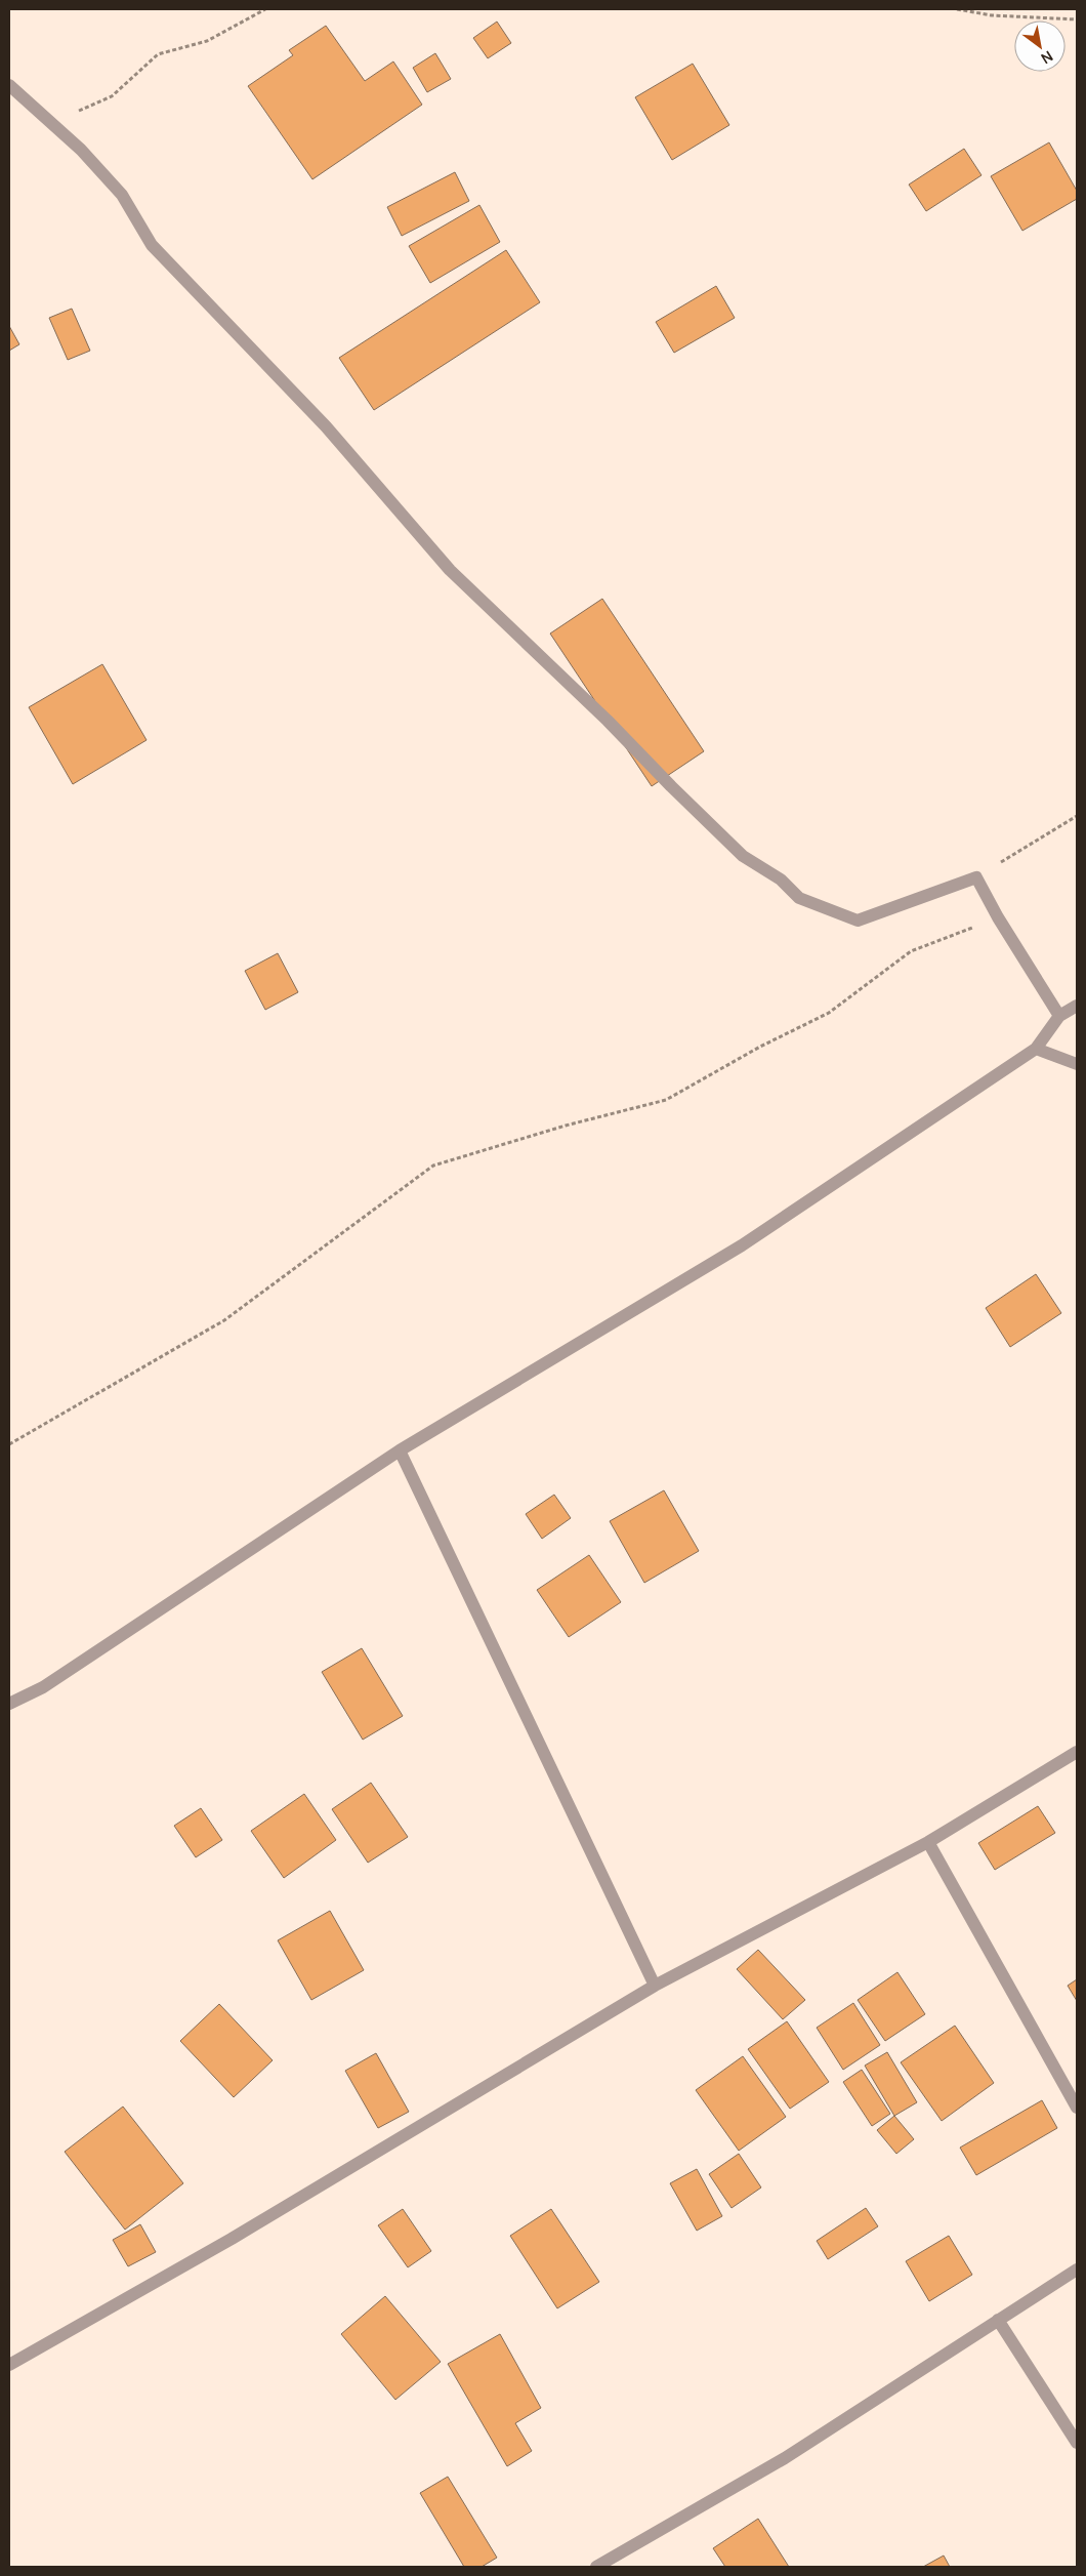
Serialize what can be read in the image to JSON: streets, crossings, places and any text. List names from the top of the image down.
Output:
{
  "north": "bottom right"
}
